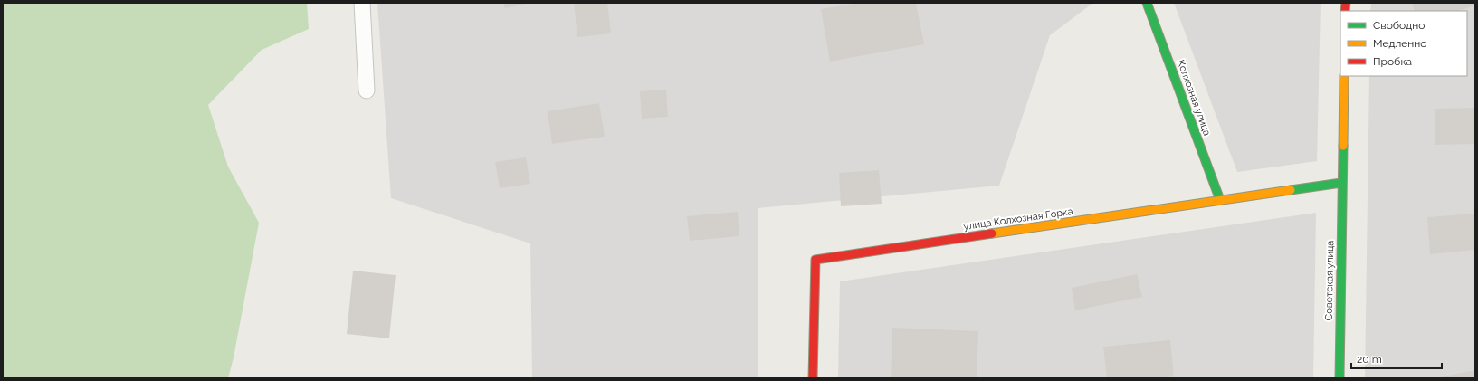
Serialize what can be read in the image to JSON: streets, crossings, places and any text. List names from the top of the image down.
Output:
{
  "streets": {
    "street": ["Колхозная улица", "улица Колхозная Горка", "Советская улица"]
  },
  "crossings": [
    ["Колхозная улица", "улица Колхозная Горка"],
    ["улица Колхозная Горка", "Советская улица"]
  ],
  "legend": ["Свободно", "Медленно", "Пробка"],
  "scale_bar": "20 m"
}
